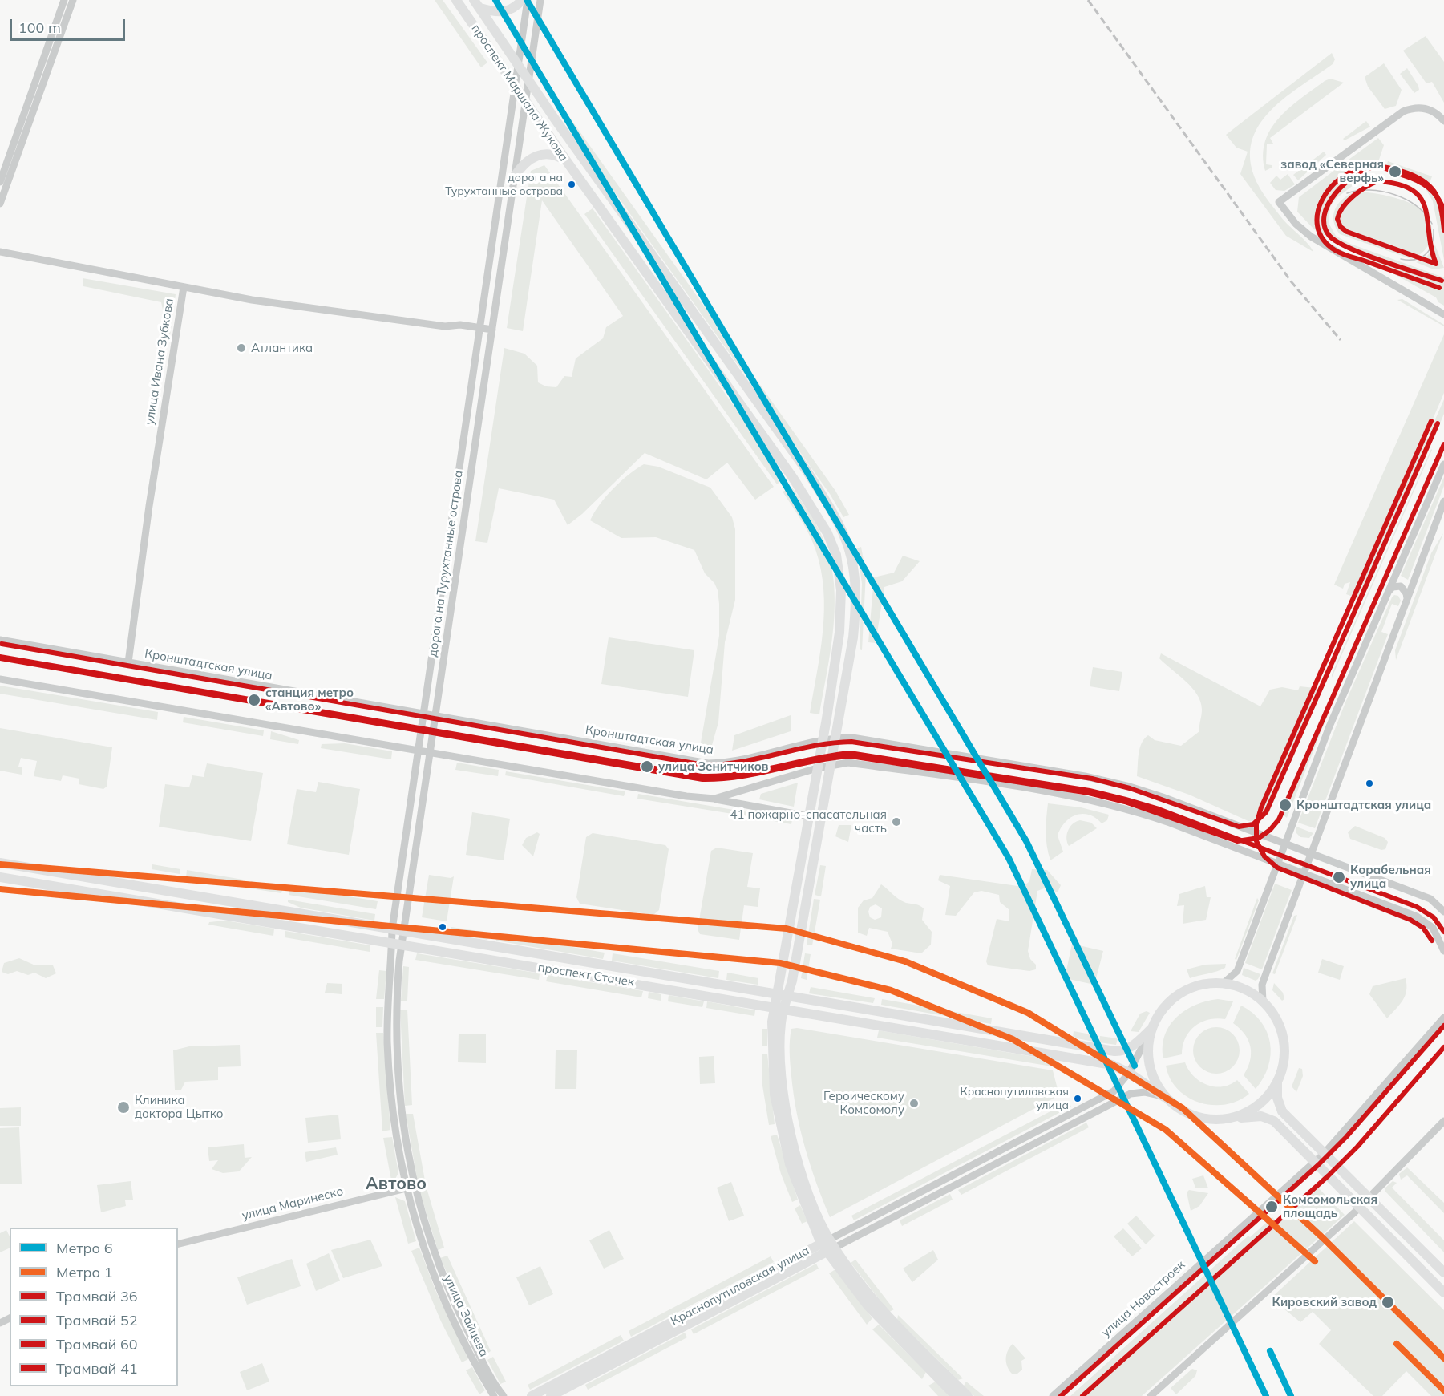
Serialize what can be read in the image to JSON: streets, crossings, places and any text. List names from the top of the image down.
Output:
{
  "streets": {
    "main road": ["проспект Маршала Жукова", "проспект Стачек", "Краснопутиловская улица"],
    "street": [
      "улица Ивана Зубкова",
      "дорога на Турухтанные острова",
      "Кронштадтская улица",
      "улица Маринеско",
      "улица Новостроек",
      "улица Зайцева"
    ]
  },
  "crossings": [
    ["проспект Маршала Жукова", "дорога на Турухтанные острова"],
    ["проспект Маршала Жукова", "Кронштадтская улица"],
    ["улица Ивана Зубкова", "дорога на Турухтанные острова"],
    ["улица Ивана Зубкова", "Кронштадтская улица"],
    ["дорога на Турухтанные острова", "Кронштадтская улица"],
    ["дорога на Турухтанные острова", "проспект Стачек"],
    ["дорога на Турухтанные острова", "улица Зайцева"],
    ["проспект Стачек", "Краснопутиловская улица"],
    ["проспект Стачек", "улица Зайцева"],
    ["улица Маринеско", "улица Зайцева"]
  ],
  "districts": ["Автово"],
  "places": [
    "завод «Северная верфь»",
    "дорога на Турухтанные острова",
    "Атлантика",
    "станция метро «Автово»",
    "улица Зенитчиков",
    "Кронштадтская улица",
    "41 пожарно-спасательная часть",
    "Корабельная улица",
    "Краснопутиловская улица",
    "Героическому Комсомолу",
    "Клиника доктора Цытко",
    "Комсомольская площадь",
    "Кировский завод"
  ],
  "lines": [
    "metro line 6",
    "tram line 52",
    "tram line 41",
    "tram line 60",
    "tram line 36",
    "metro line 1"
  ],
  "legend": [
    "Метро 6",
    "Метро 1",
    "Трамвай 36",
    "Трамвай 52",
    "Трамвай 60",
    "Трамвай 41"
  ],
  "scale_bar": "100 m"
}
